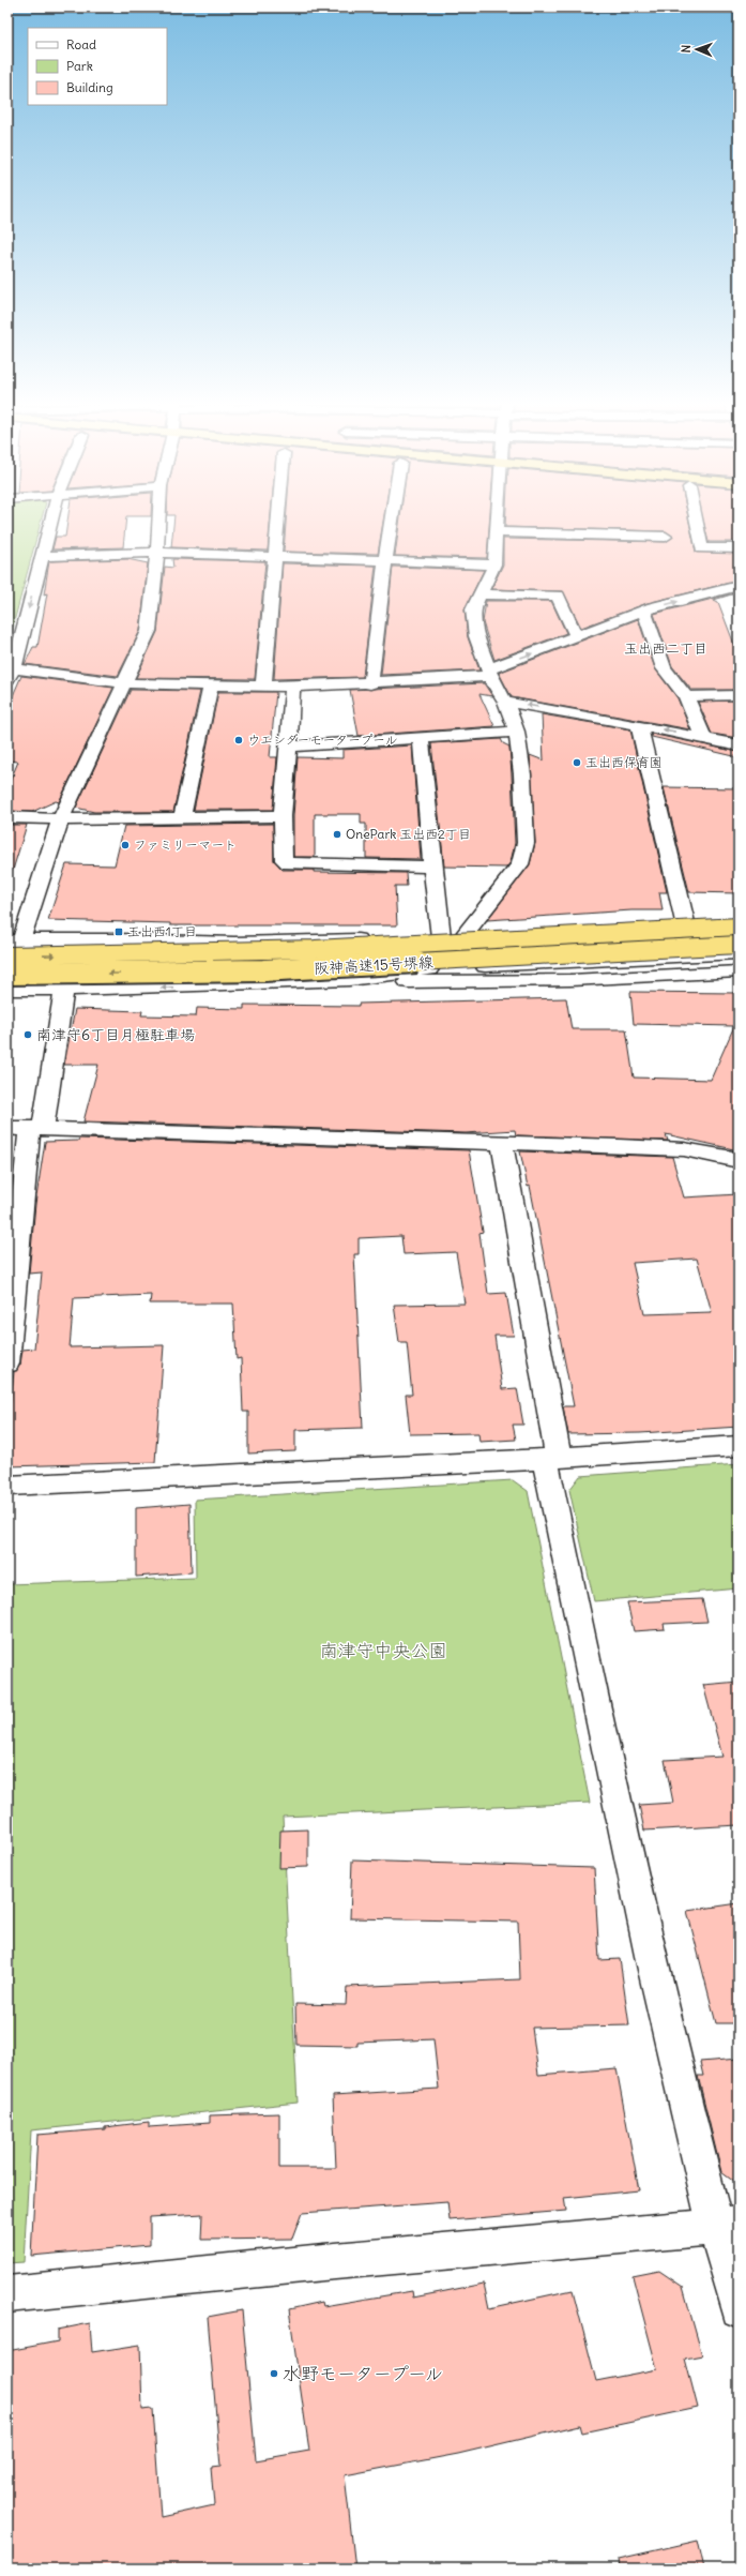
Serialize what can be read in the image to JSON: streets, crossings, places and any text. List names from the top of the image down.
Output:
{
  "streets": {
    "highway": ["阪神高速15号堺線"]
  },
  "districts": ["玉出西二丁目"],
  "parks": ["南津守中央公園"],
  "places": {
    "other": [
      "ウエンダーモータープール",
      "玉出西保育園",
      "OnePark 玉出西2丁目",
      "ファミリーマート",
      "南津守6丁目月極駐車場",
      "水野モータープール"
    ],
    "transit": ["玉出西1丁目"]
  },
  "legend": ["Road", "Park", "Building"],
  "north": "left"
}
